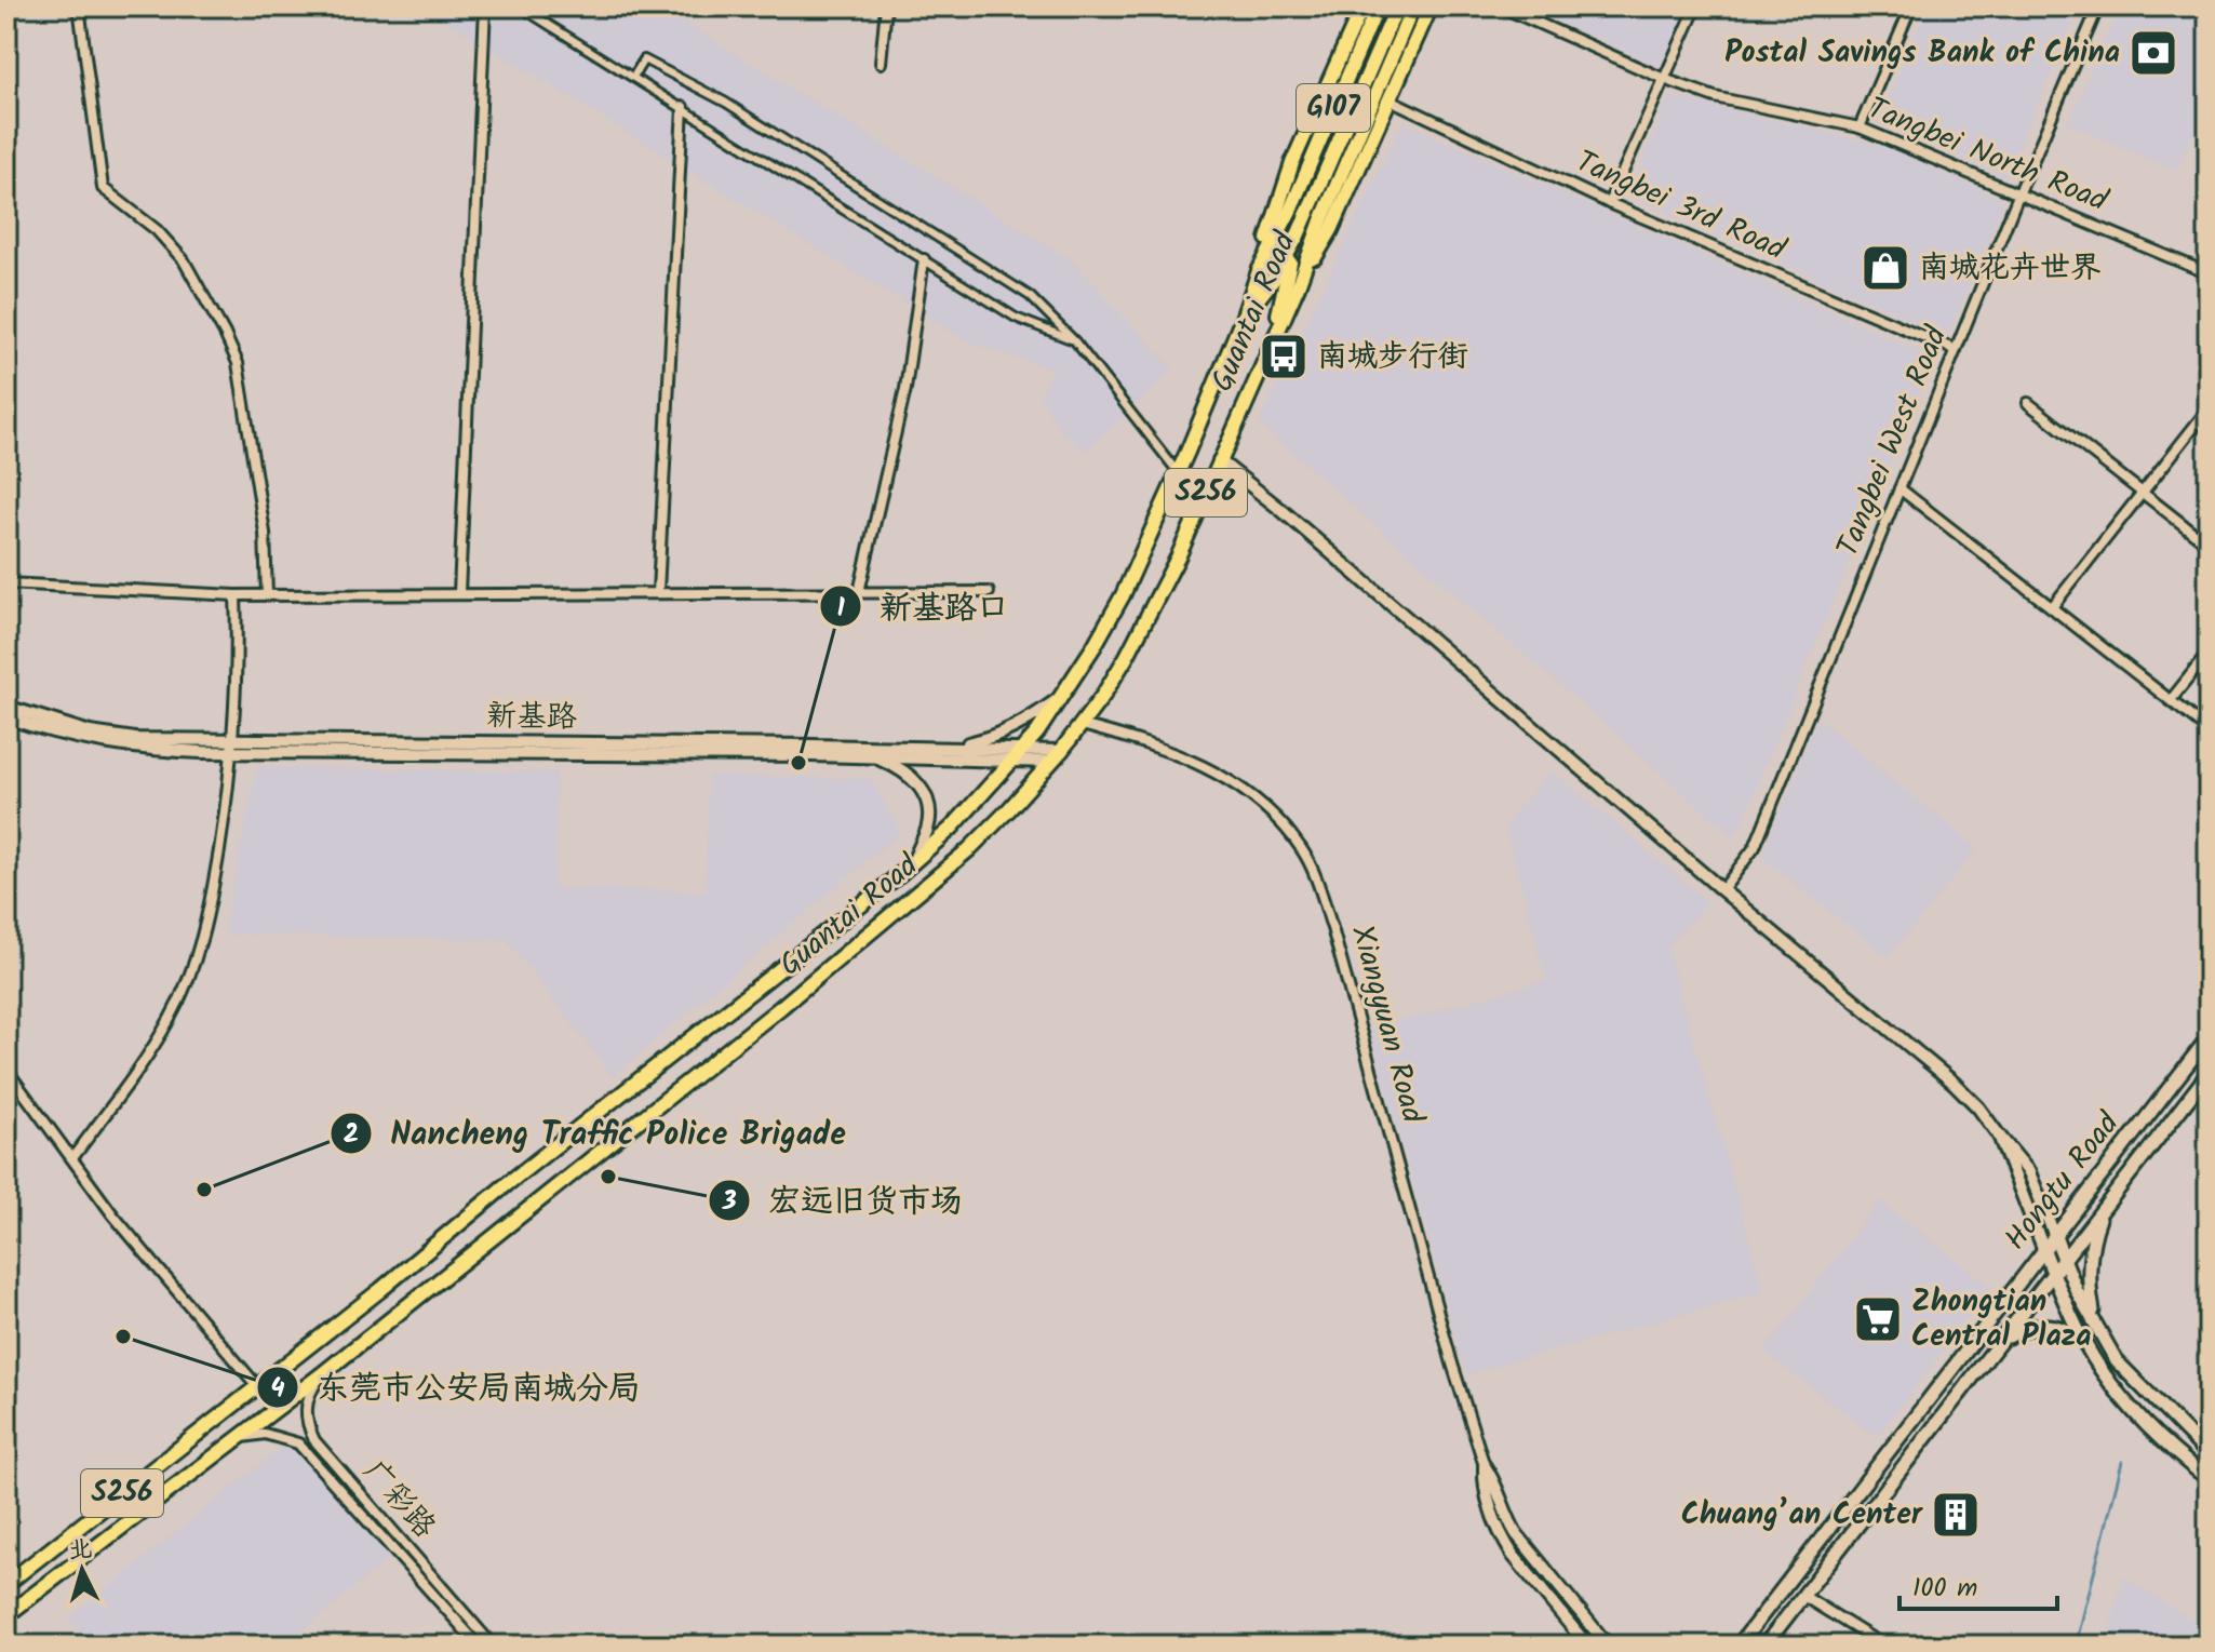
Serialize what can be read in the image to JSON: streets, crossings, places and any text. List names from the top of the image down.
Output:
{
  "streets": {
    "main road": [
      "G107",
      "Guantai Road",
      "S256",
      "Hongtu Road"
    ],
    "street": [
      "Tangbei North Road",
      "Tangbei 3rd Road",
      "Tangbei West Road",
      "新基路",
      "Xiangyuan Road",
      "广彩路"
    ]
  },
  "crossings": [
    ["Tangbei North Road", "Tangbei West Road"],
    ["Tangbei 3rd Road", "Tangbei West Road"],
    ["Guantai Road", "新基路"],
    ["Guantai Road", "Xiangyuan Road"],
    ["Guantai Road", "广彩路"]
  ],
  "places": {
    "bank": ["Postal Savings Bank of China"],
    "shop": ["南城花卉世界"],
    "bus stop": ["南城步行街"],
    "other": [
      "新基路口",
      "宏远旧货市场",
      "Nancheng Traffic Police Brigade",
      "东莞市公安局南城分局"
    ],
    "supermarket": ["Zhongtian Central Plaza"],
    "building": ["Chuang’an Center"]
  },
  "scale_bar": "100 m",
  "north": "top"
}
